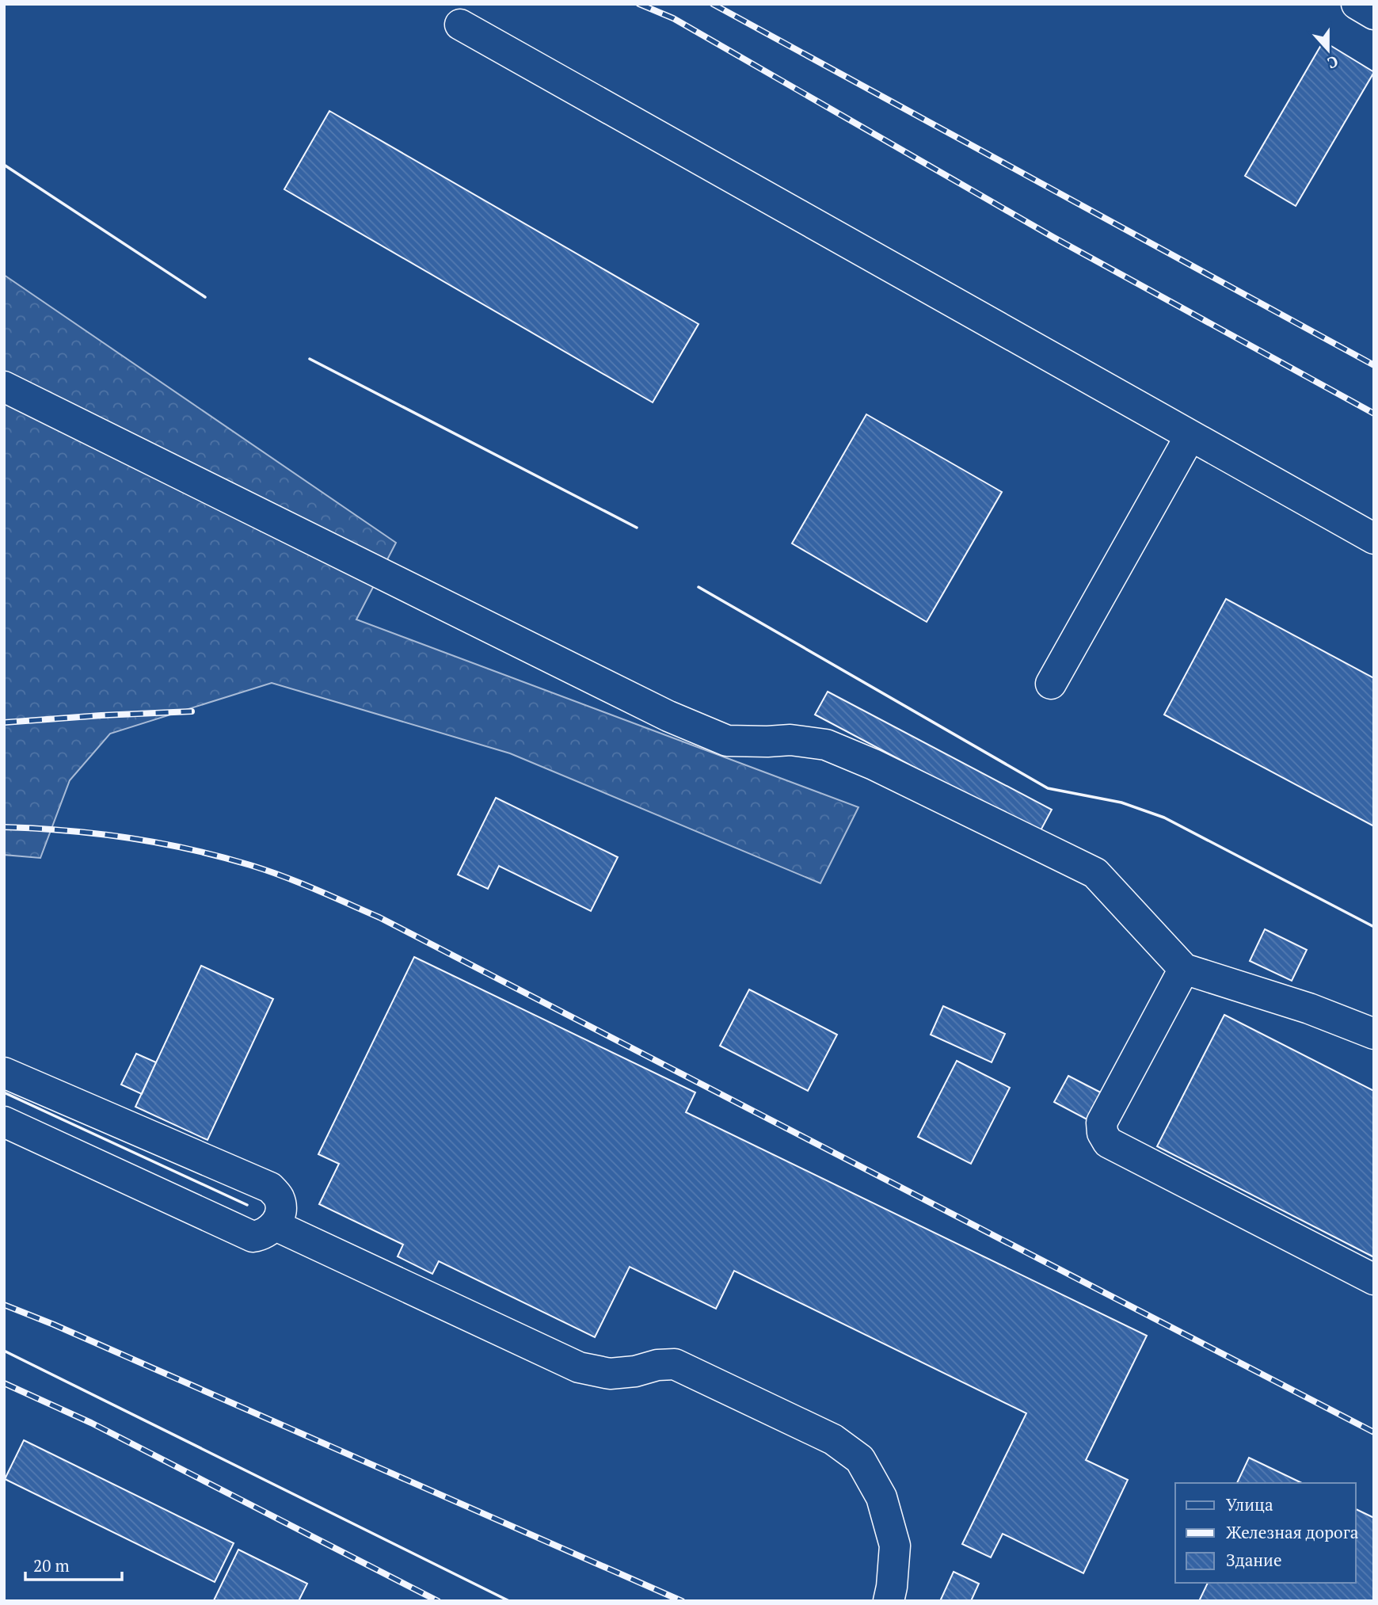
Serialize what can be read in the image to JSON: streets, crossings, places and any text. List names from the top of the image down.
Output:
{
  "legend": ["Улица", "Железная дорога", "Здание"],
  "scale_bar": "20 m",
  "north": "bottom"
}
